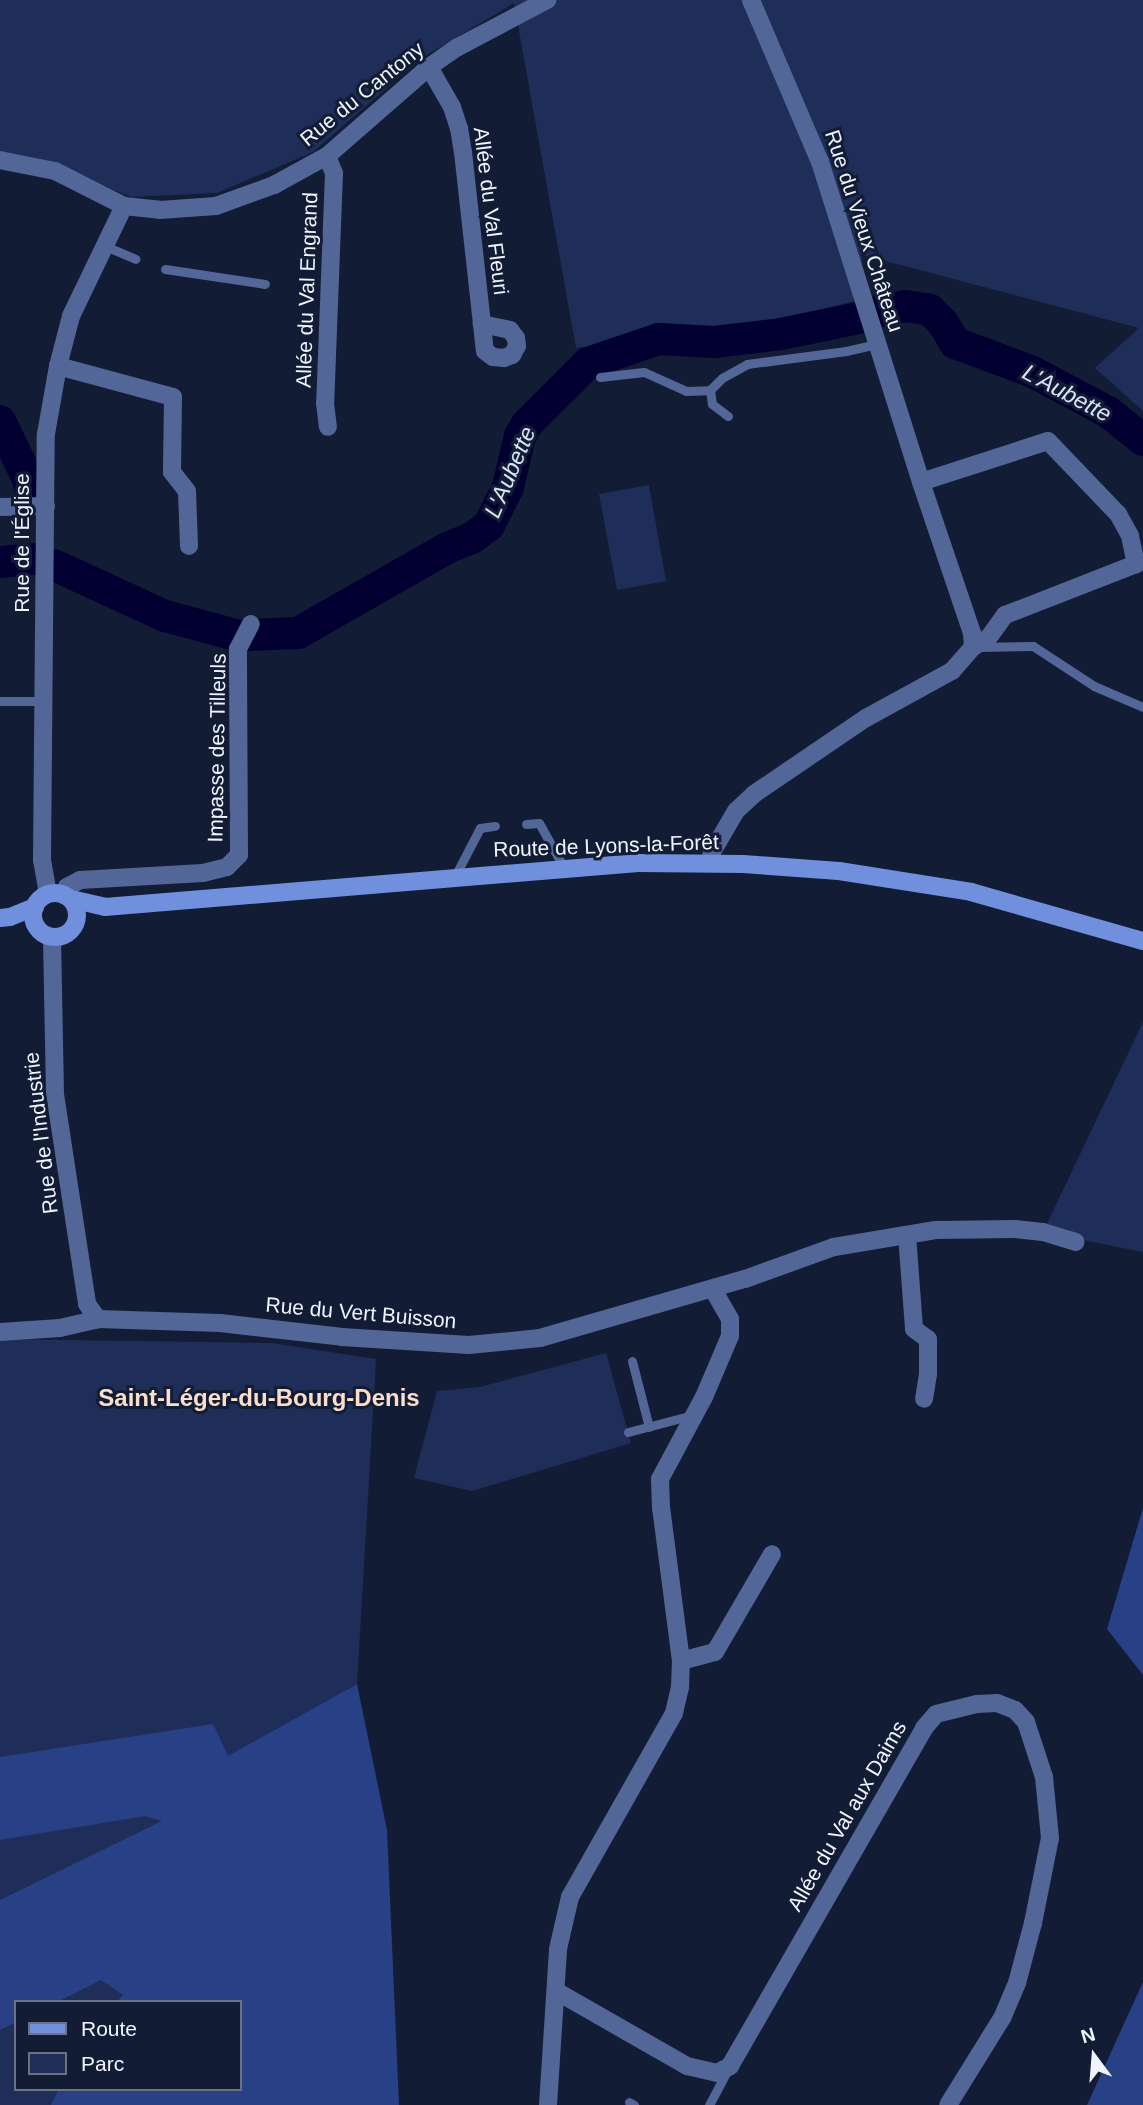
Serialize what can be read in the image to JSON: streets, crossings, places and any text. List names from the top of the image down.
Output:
{
  "streets": {
    "main road": ["Route de Lyons-la-Forêt"],
    "street": [
      "Rue du Cantony",
      "Allée du Val Fleuri",
      "Rue du Vieux Château",
      "Allée du Val Engrand",
      "Rue de l'Église",
      "Impasse des Tilleuls",
      "Rue de l'Industrie",
      "Rue du Vert Buisson",
      "Allée du Val aux Daims"
    ]
  },
  "crossings": [
    ["Rue du Cantony", "Allée du Val Fleuri"],
    ["Rue du Cantony", "Allée du Val Engrand"],
    ["Rue du Cantony", "Rue de l'Église"],
    ["Rue de l'Église", "Impasse des Tilleuls"],
    ["Rue de l'Église", "Route de Lyons-la-Forêt"],
    ["Rue de l'Église", "Rue de l'Industrie"],
    ["Impasse des Tilleuls", "Route de Lyons-la-Forêt"],
    ["Impasse des Tilleuls", "Rue de l'Industrie"],
    ["Route de Lyons-la-Forêt", "Rue de l'Industrie"],
    ["Rue de l'Industrie", "Rue du Vert Buisson"]
  ],
  "districts": ["Saint-Léger-du-Bourg-Denis"],
  "water": ["L'Aubette"],
  "legend": ["Route", "Parc"],
  "north": "top"
}
